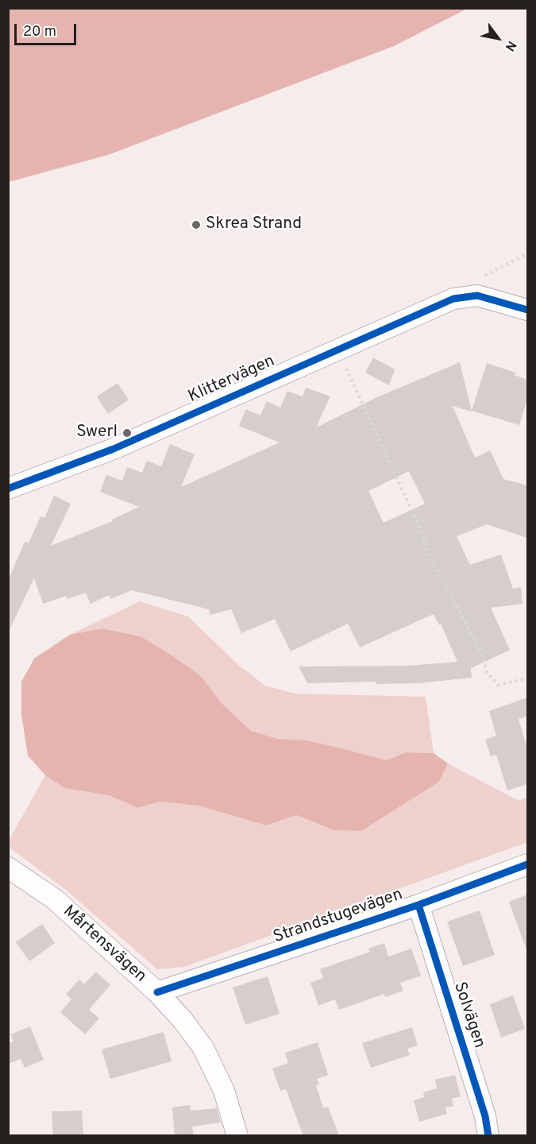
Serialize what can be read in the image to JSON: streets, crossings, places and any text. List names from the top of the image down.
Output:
{
  "streets": {
    "street": [
      "Klittervägen",
      "Strandstugevägen",
      "Mårtensvägen",
      "Solvägen"
    ]
  },
  "crossings": [
    ["Strandstugevägen", "Mårtensvägen"],
    ["Strandstugevägen", "Solvägen"]
  ],
  "places": ["Skrea Strand", "Swerl"],
  "scale_bar": "20 m",
  "north": "bottom right"
}
